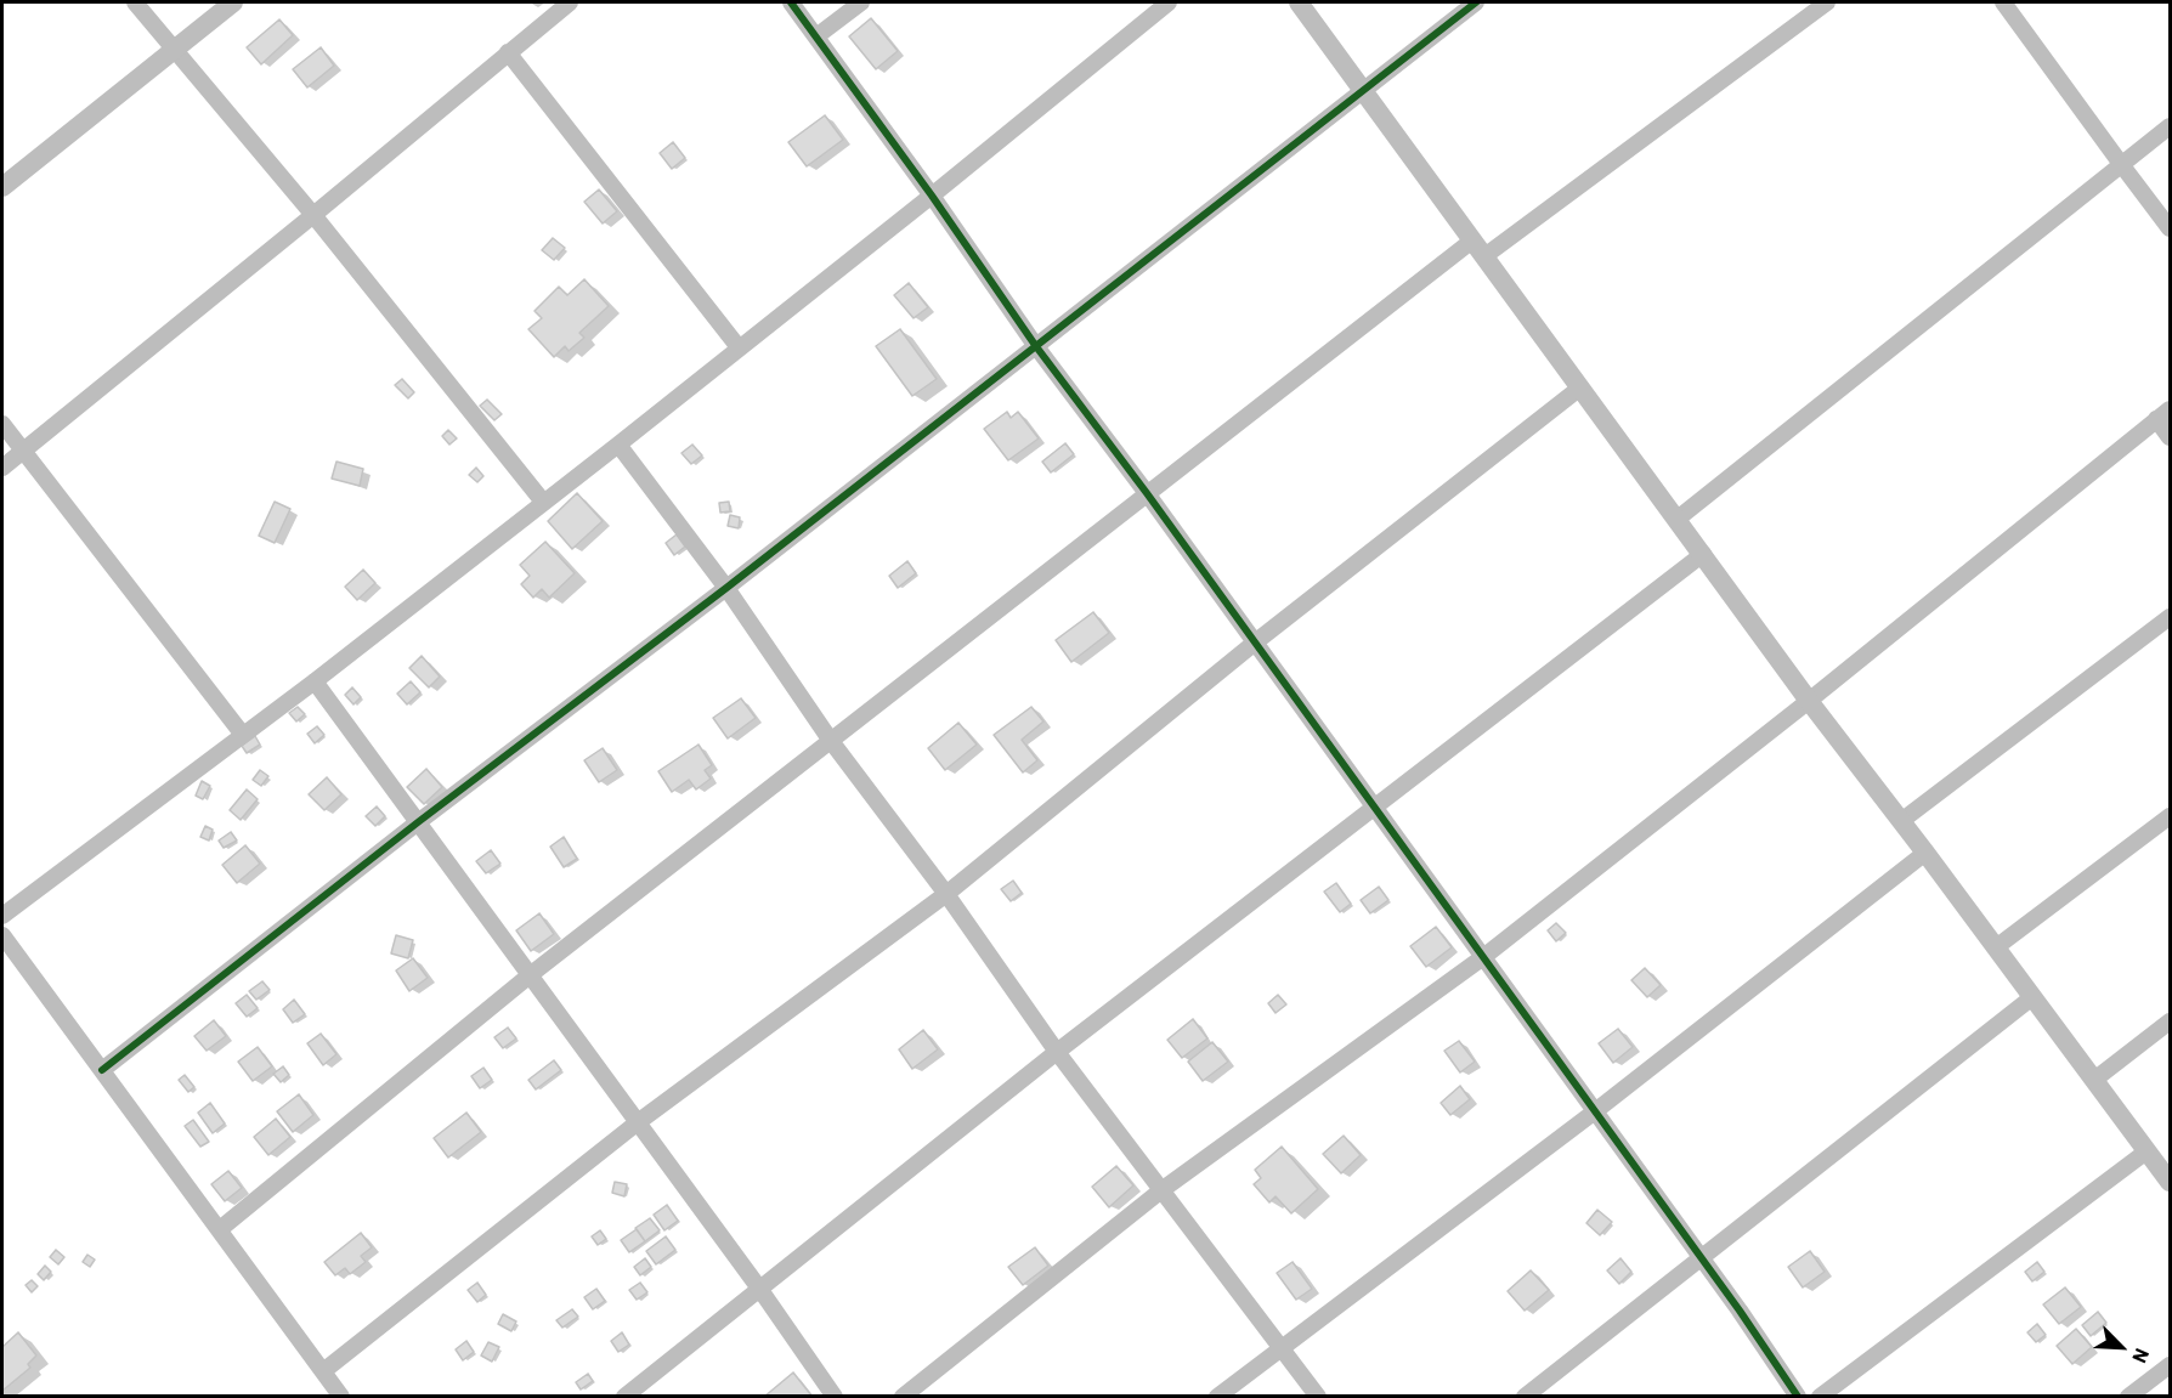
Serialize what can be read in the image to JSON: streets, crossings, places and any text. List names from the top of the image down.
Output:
{
  "north": "bottom right"
}
